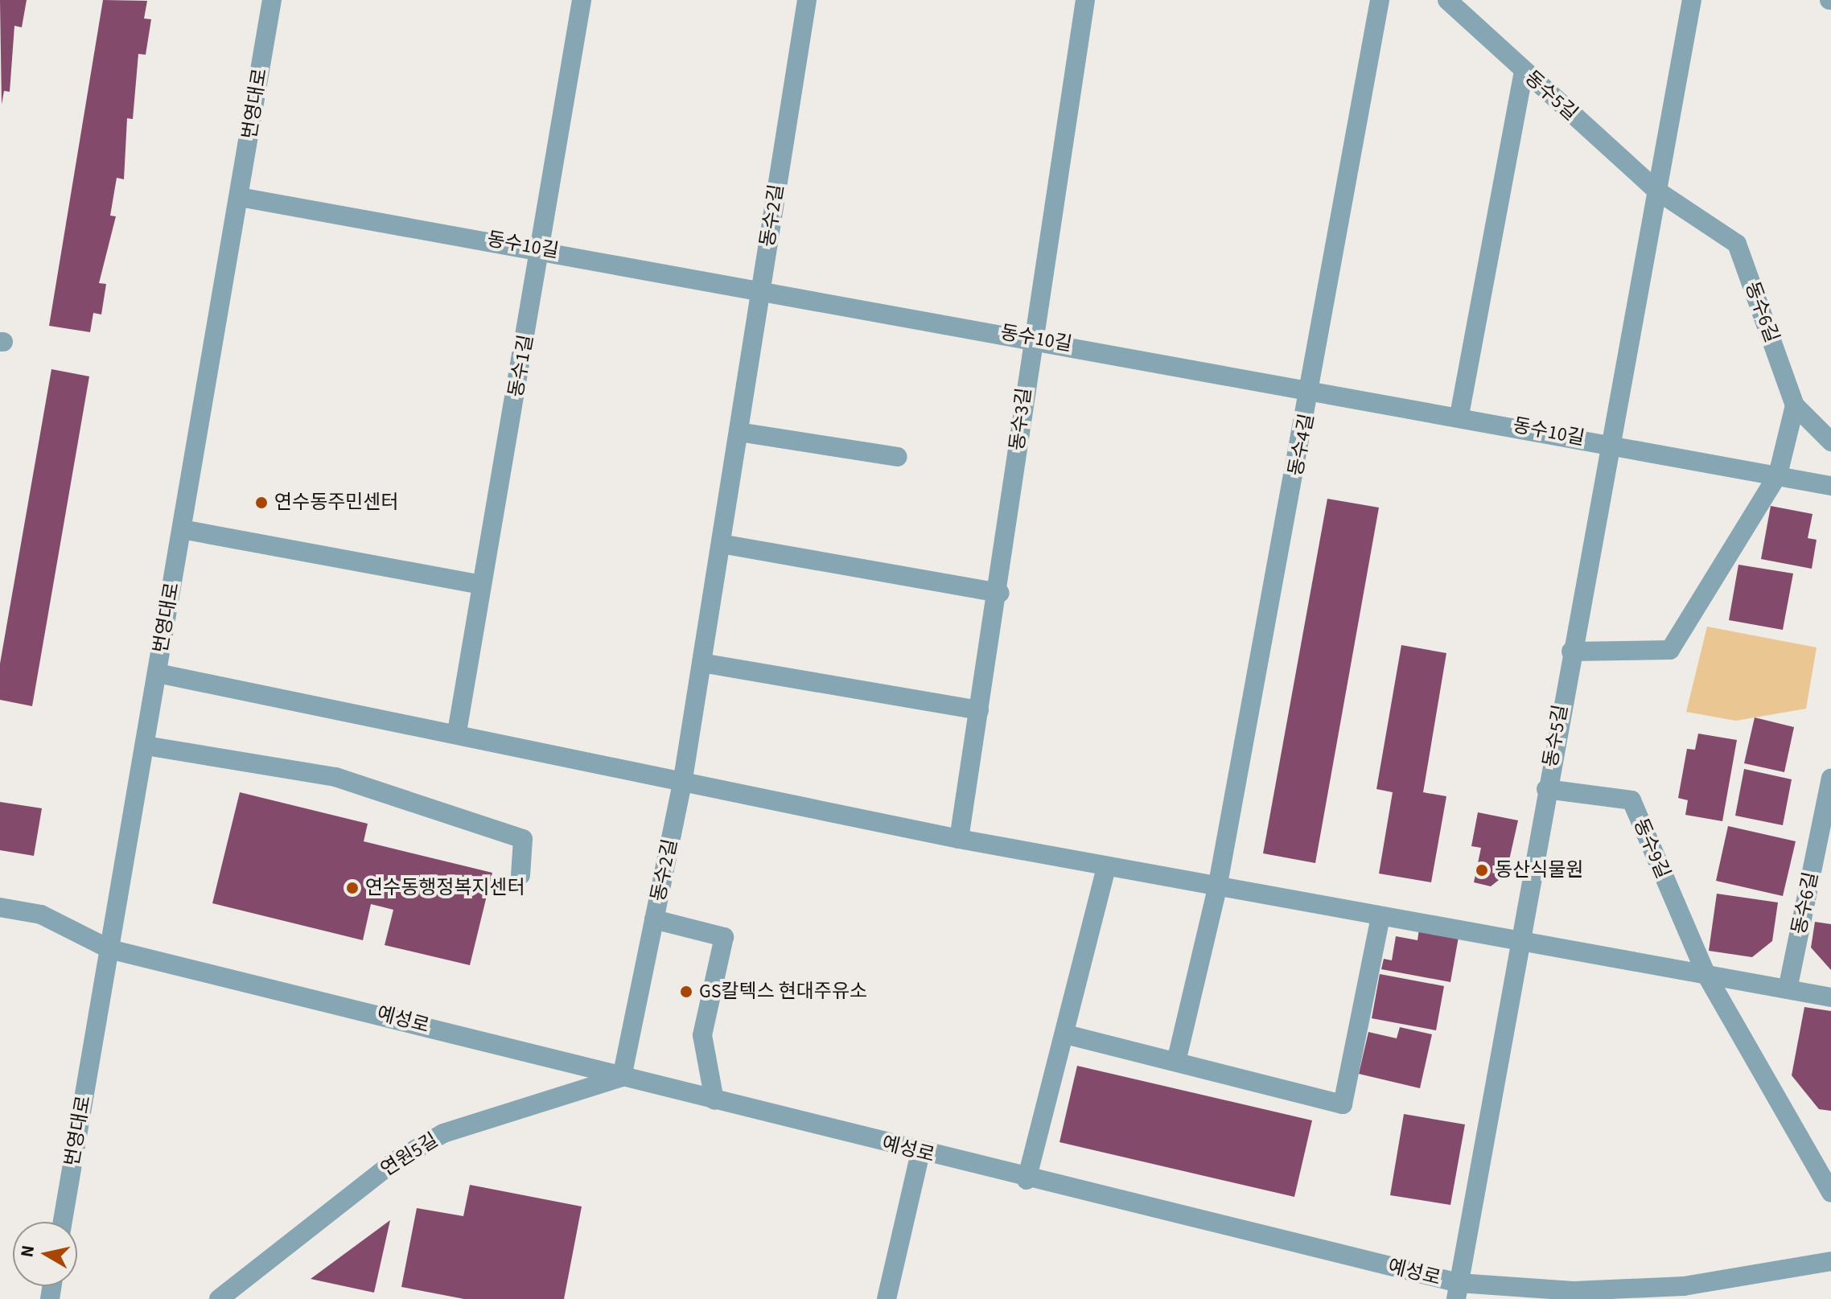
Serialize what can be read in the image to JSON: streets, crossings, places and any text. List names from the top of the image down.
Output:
{
  "streets": {
    "street": [
      "동수5길",
      "번영대로",
      "동수2길",
      "동수10길",
      "동수6길",
      "동수1길",
      "동수3길",
      "동수4길",
      "동수9길",
      "예성로",
      "연원5길"
    ]
  },
  "crossings": [
    ["동수5길", "동수10길"],
    ["동수5길", "동수6길"],
    ["동수5길", "동수9길"],
    ["동수5길", "예성로"],
    ["번영대로", "동수10길"],
    ["번영대로", "예성로"],
    ["동수2길", "동수10길"],
    ["동수2길", "예성로"],
    ["동수2길", "연원5길"],
    ["동수10길", "동수1길"],
    ["동수10길", "동수3길"],
    ["동수10길", "동수4길"],
    ["예성로", "연원5길"]
  ],
  "places": [
    "연수동주민센터",
    "동산식물원",
    "연수동행정복지센터",
    "GS칼텍스 현대주유소"
  ],
  "north": "left"
}
